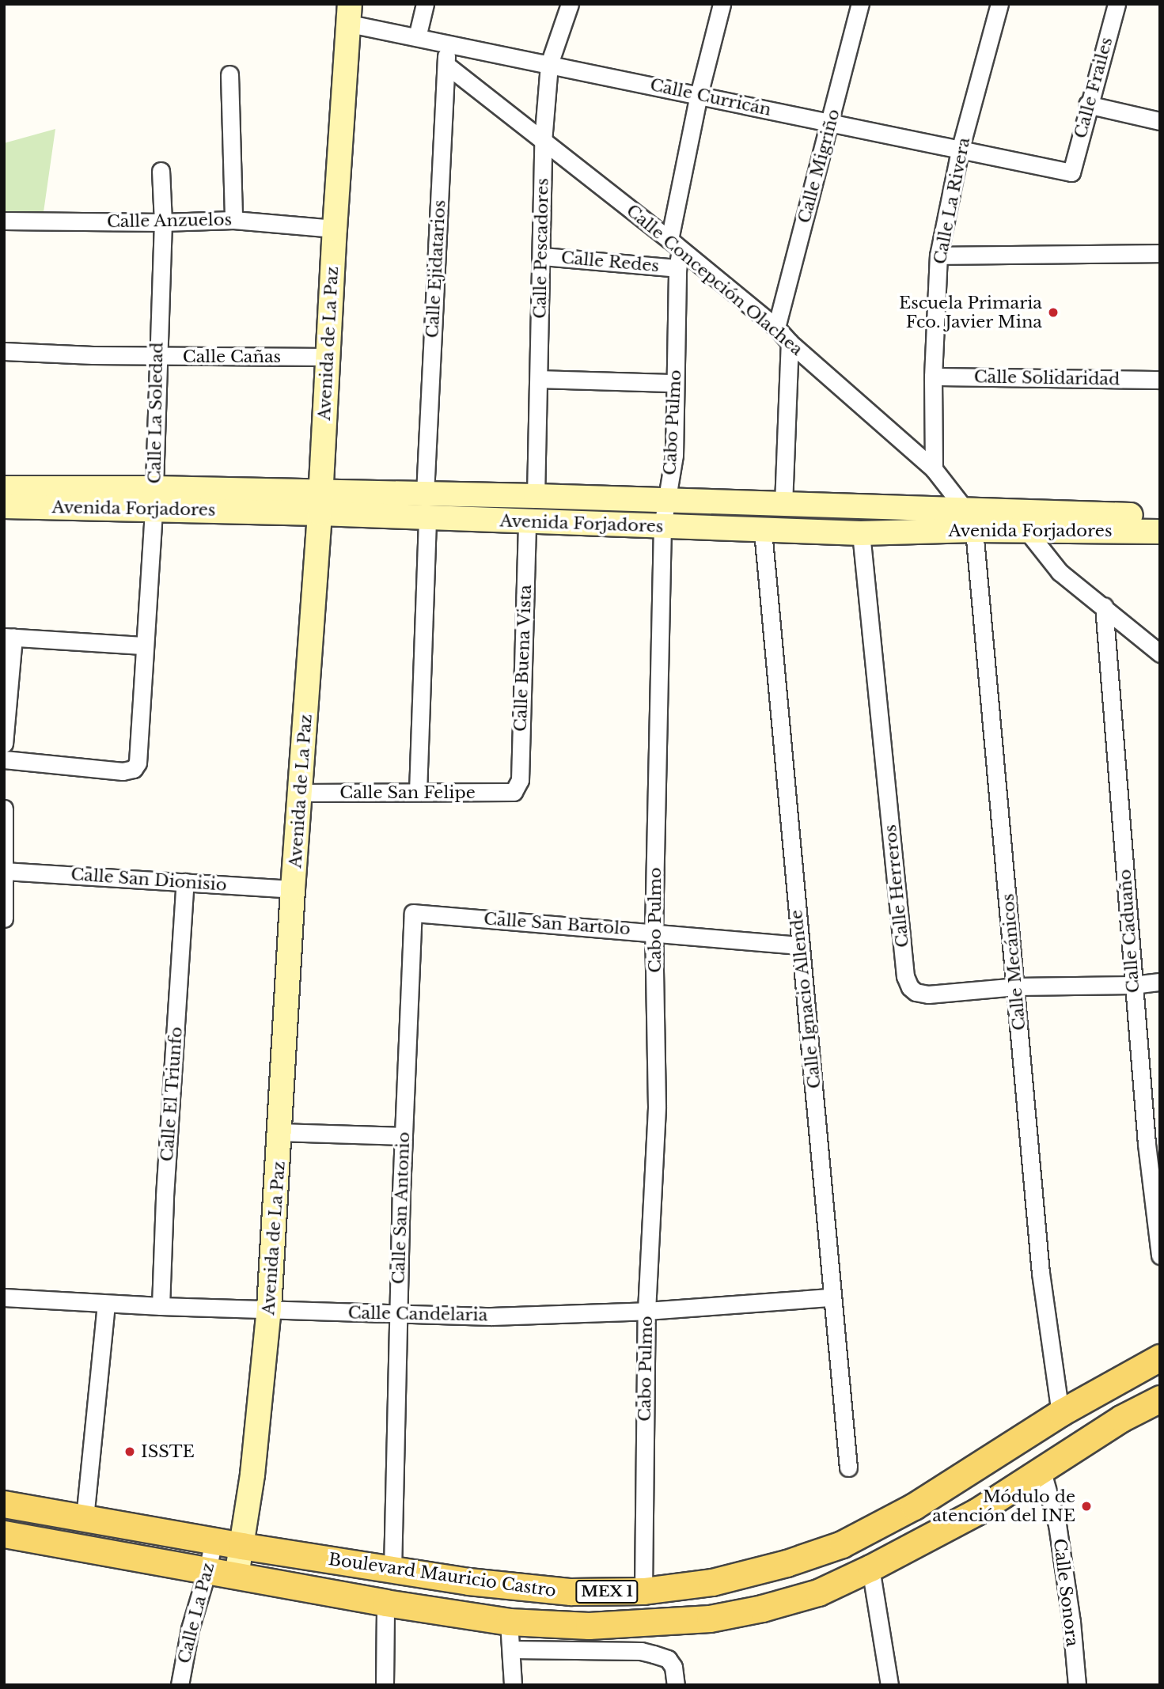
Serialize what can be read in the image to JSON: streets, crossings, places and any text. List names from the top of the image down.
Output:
{
  "streets": {
    "main road": [
      "Avenida de La Paz",
      "Avenida Forjadores",
      "Boulevard Mauricio Castro",
      "MEX 1"
    ],
    "street": [
      "Calle Frailes",
      "Calle Curricán",
      "Calle Migriño",
      "Calle La Rivera",
      "Calle Anzuelos",
      "Calle Pescadores",
      "Calle Redes",
      "Calle Ejidatarios",
      "Calle Concepción Olachea",
      "Calle Cañas",
      "Calle Solidaridad",
      "Calle La Soledad",
      "Cabo Pulmo",
      "Calle Buena Vista",
      "Calle San Felipe",
      "Calle San Dionisio",
      "Calle Herreros",
      "Calle San Bartolo",
      "Calle Caduaño",
      "Calle Mecánicos",
      "Calle Ignacio Allende",
      "Calle El Triunfo",
      "Calle San Antonio",
      "Calle Candelaria",
      "Calle Sonora",
      "Calle La Paz"
    ]
  },
  "crossings": [
    ["Calle Frailes", "Calle Curricán"],
    ["Calle Curricán", "Calle Migriño"],
    ["Calle Curricán", "Calle La Rivera"],
    ["Calle Curricán", "Calle Pescadores"],
    ["Calle Curricán", "Calle Ejidatarios"],
    ["Calle Curricán", "Avenida de La Paz"],
    ["Calle Curricán", "Cabo Pulmo"],
    ["Calle Migriño", "Calle Concepción Olachea"],
    ["Calle La Rivera", "Calle Concepción Olachea"],
    ["Calle La Rivera", "Calle Solidaridad"],
    ["Calle Anzuelos", "Avenida de La Paz"],
    ["Calle Anzuelos", "Calle La Soledad"],
    ["Calle Pescadores", "Calle Redes"],
    ["Calle Pescadores", "Calle Concepción Olachea"],
    ["Calle Pescadores", "Avenida Forjadores"],
    ["Calle Redes", "Cabo Pulmo"],
    ["Calle Ejidatarios", "Calle Concepción Olachea"],
    ["Calle Ejidatarios", "Avenida Forjadores"],
    ["Calle Concepción Olachea", "Cabo Pulmo"],
    ["Calle Concepción Olachea", "Avenida Forjadores"],
    ["Calle Concepción Olachea", "Calle Mecánicos"],
    ["Avenida de La Paz", "Calle Cañas"],
    ["Avenida de La Paz", "Avenida Forjadores"],
    ["Avenida de La Paz", "Calle San Felipe"],
    ["Avenida de La Paz", "Calle San Dionisio"],
    ["Avenida de La Paz", "Calle Candelaria"],
    ["Avenida de La Paz", "Boulevard Mauricio Castro"],
    ["Calle Cañas", "Calle La Soledad"],
    ["Calle La Soledad", "Avenida Forjadores"],
    ["Cabo Pulmo", "Avenida Forjadores"],
    ["Cabo Pulmo", "Calle San Bartolo"],
    ["Cabo Pulmo", "Calle Candelaria"],
    ["Cabo Pulmo", "Boulevard Mauricio Castro"],
    ["Avenida Forjadores", "Calle Buena Vista"],
    ["Avenida Forjadores", "Calle Herreros"],
    ["Avenida Forjadores", "Calle Mecánicos"],
    ["Avenida Forjadores", "Calle Ignacio Allende"],
    ["Calle Buena Vista", "Calle San Felipe"],
    ["Calle San Dionisio", "Calle El Triunfo"],
    ["Calle Herreros", "Calle Caduaño"],
    ["Calle Herreros", "Calle Mecánicos"],
    ["Calle San Bartolo", "Calle Ignacio Allende"],
    ["Calle San Bartolo", "Calle San Antonio"],
    ["Calle Mecánicos", "Boulevard Mauricio Castro"],
    ["Calle Ignacio Allende", "Calle Candelaria"],
    ["Calle El Triunfo", "Calle Candelaria"],
    ["Calle San Antonio", "Calle Candelaria"],
    ["Calle San Antonio", "Boulevard Mauricio Castro"],
    ["Boulevard Mauricio Castro", "Calle Sonora"],
    ["Boulevard Mauricio Castro", "Calle La Paz"]
  ],
  "places": ["Escuela Primaria Fco. Javier Mina", "ISSTE", "Módulo de atención del INE"]
}
